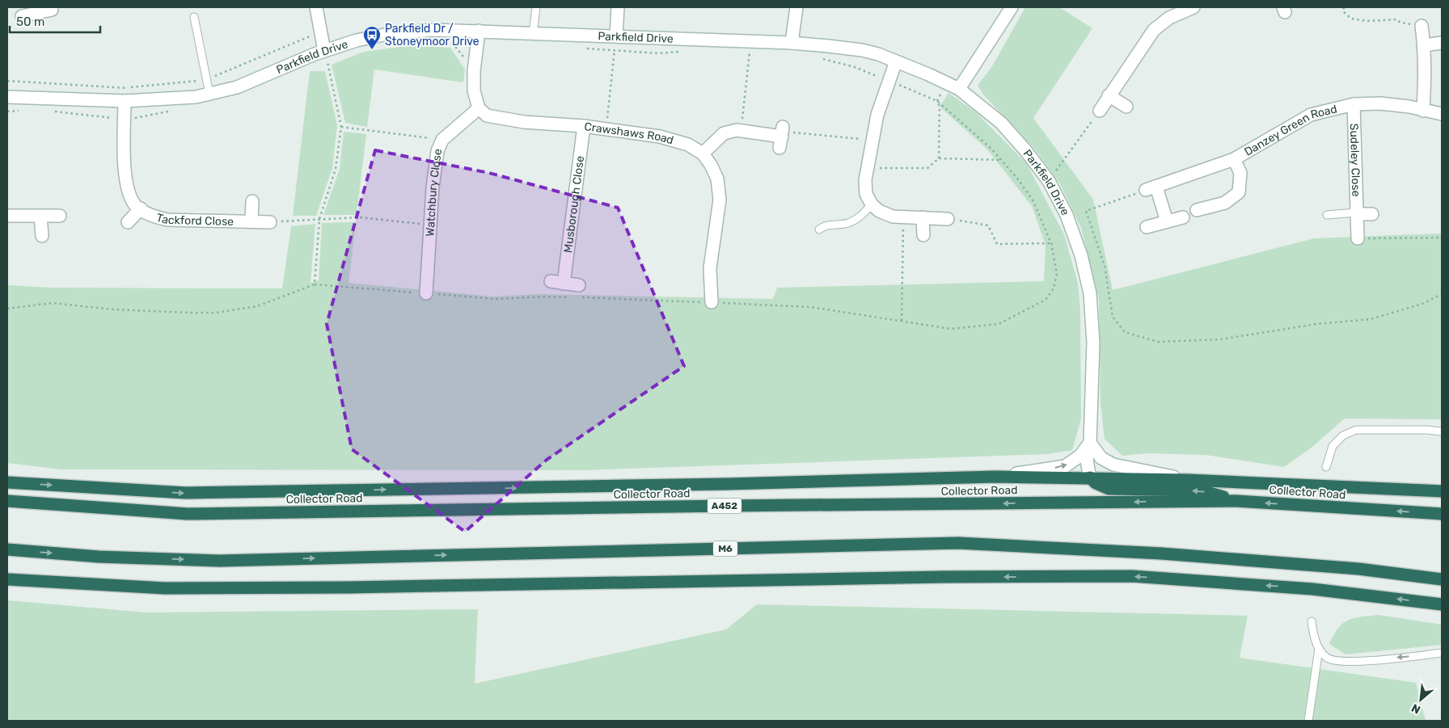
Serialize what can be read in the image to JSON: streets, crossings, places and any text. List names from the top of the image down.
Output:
{
  "streets": {
    "highway": ["Collector Road", "A452", "M6"],
    "street": [
      "Parkfield Drive",
      "Danzey Green Road",
      "Crawshaws Road",
      "Sudeley Close",
      "Watchbury Close",
      "Musborough Close",
      "Tackford Close"
    ]
  },
  "crossings": [
    ["Parkfield Drive", "Tackford Close"],
    ["Parkfield Drive", "Collector Road"],
    ["Danzey Green Road", "Sudeley Close"],
    ["Crawshaws Road", "Watchbury Close"],
    ["Crawshaws Road", "Musborough Close"]
  ],
  "places": {
    "bus stop": ["Parkfield Dr / Stoneymoor Drive"]
  },
  "scale_bar": "50 m",
  "north": "bottom left"
}
